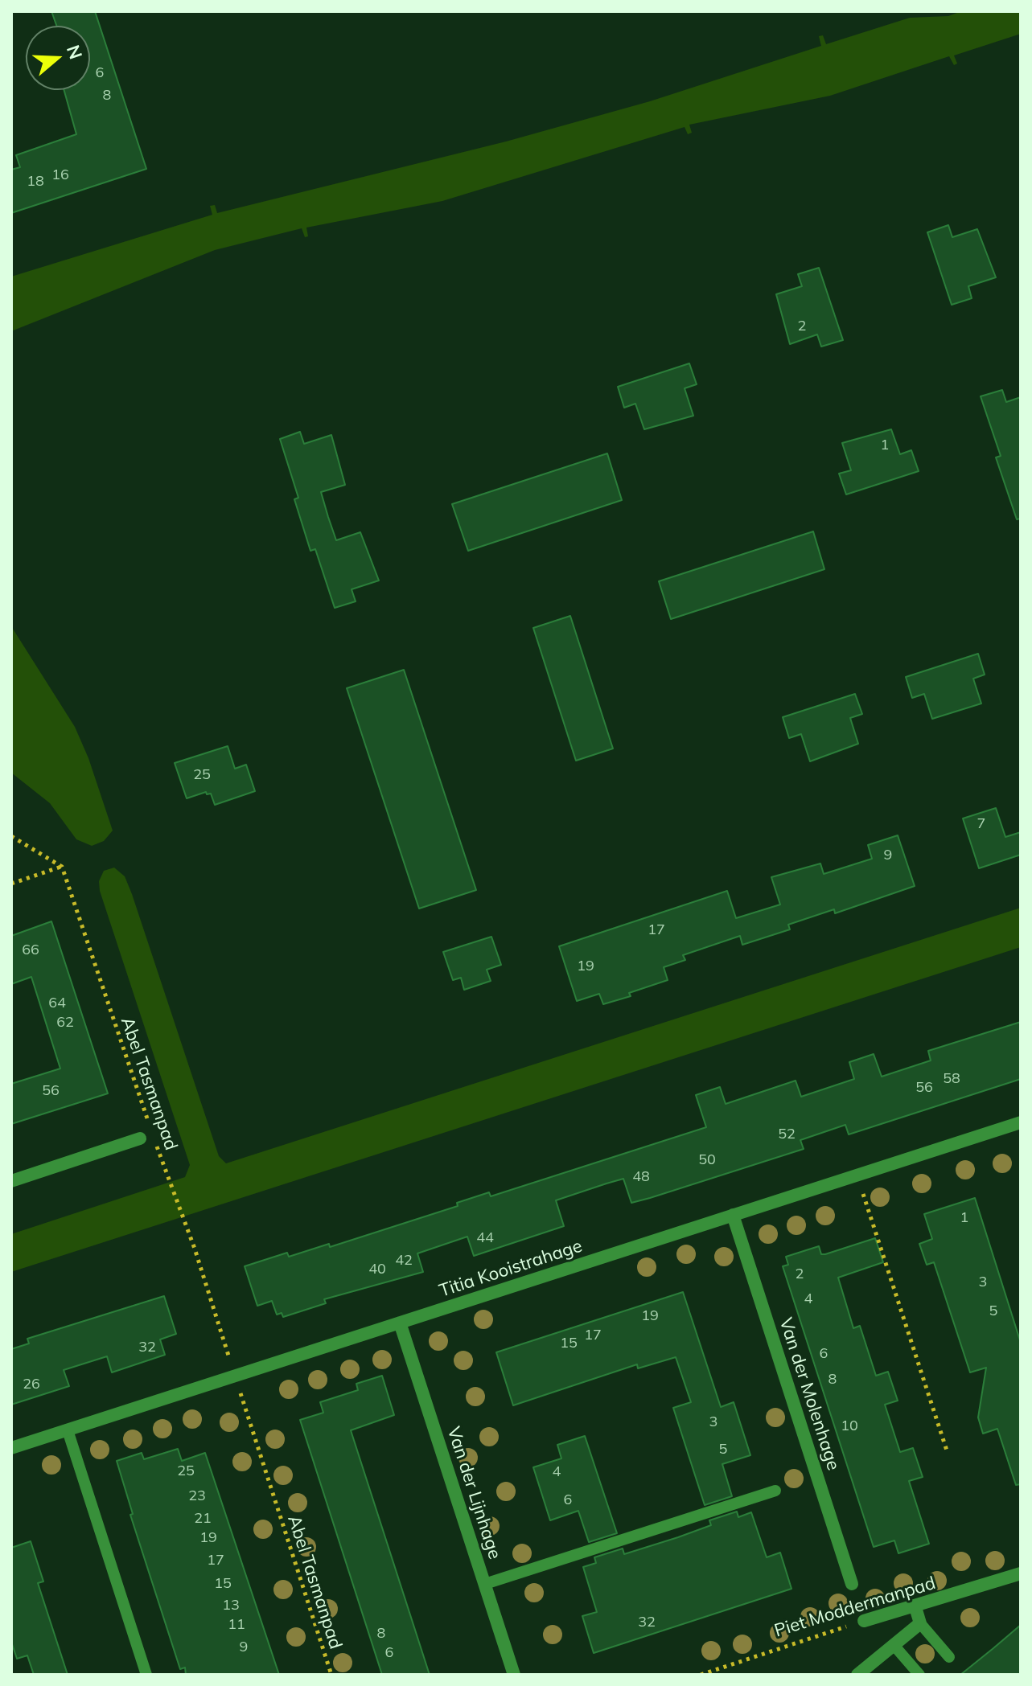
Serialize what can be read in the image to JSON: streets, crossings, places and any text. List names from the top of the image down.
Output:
{
  "streets": {
    "street": [
      "Titia Kooistrahage",
      "Van der Molenhage",
      "Van der Lijnhage",
      "Piet Moddermanpad"
    ],
    "path": ["Abel Tasmanpad"]
  },
  "crossings": [
    ["Titia Kooistrahage", "Van der Molenhage"],
    ["Titia Kooistrahage", "Van der Lijnhage"]
  ],
  "house_numbers": [
    "6",
    "8",
    "16",
    "18",
    "2",
    "1",
    "25",
    "7",
    "9",
    "17",
    "66",
    "19",
    "64",
    "62",
    "58",
    "56",
    "56",
    "52",
    "50",
    "48",
    "1",
    "44",
    "42",
    "40",
    "2",
    "3",
    "4",
    "5",
    "19",
    "17",
    "15",
    "32",
    "6",
    "8",
    "26",
    "3",
    "10",
    "5",
    "25",
    "4",
    "23",
    "6",
    "21",
    "19",
    "17",
    "15",
    "13",
    "32",
    "11",
    "8",
    "9",
    "6"
  ],
  "north": "right"
}
